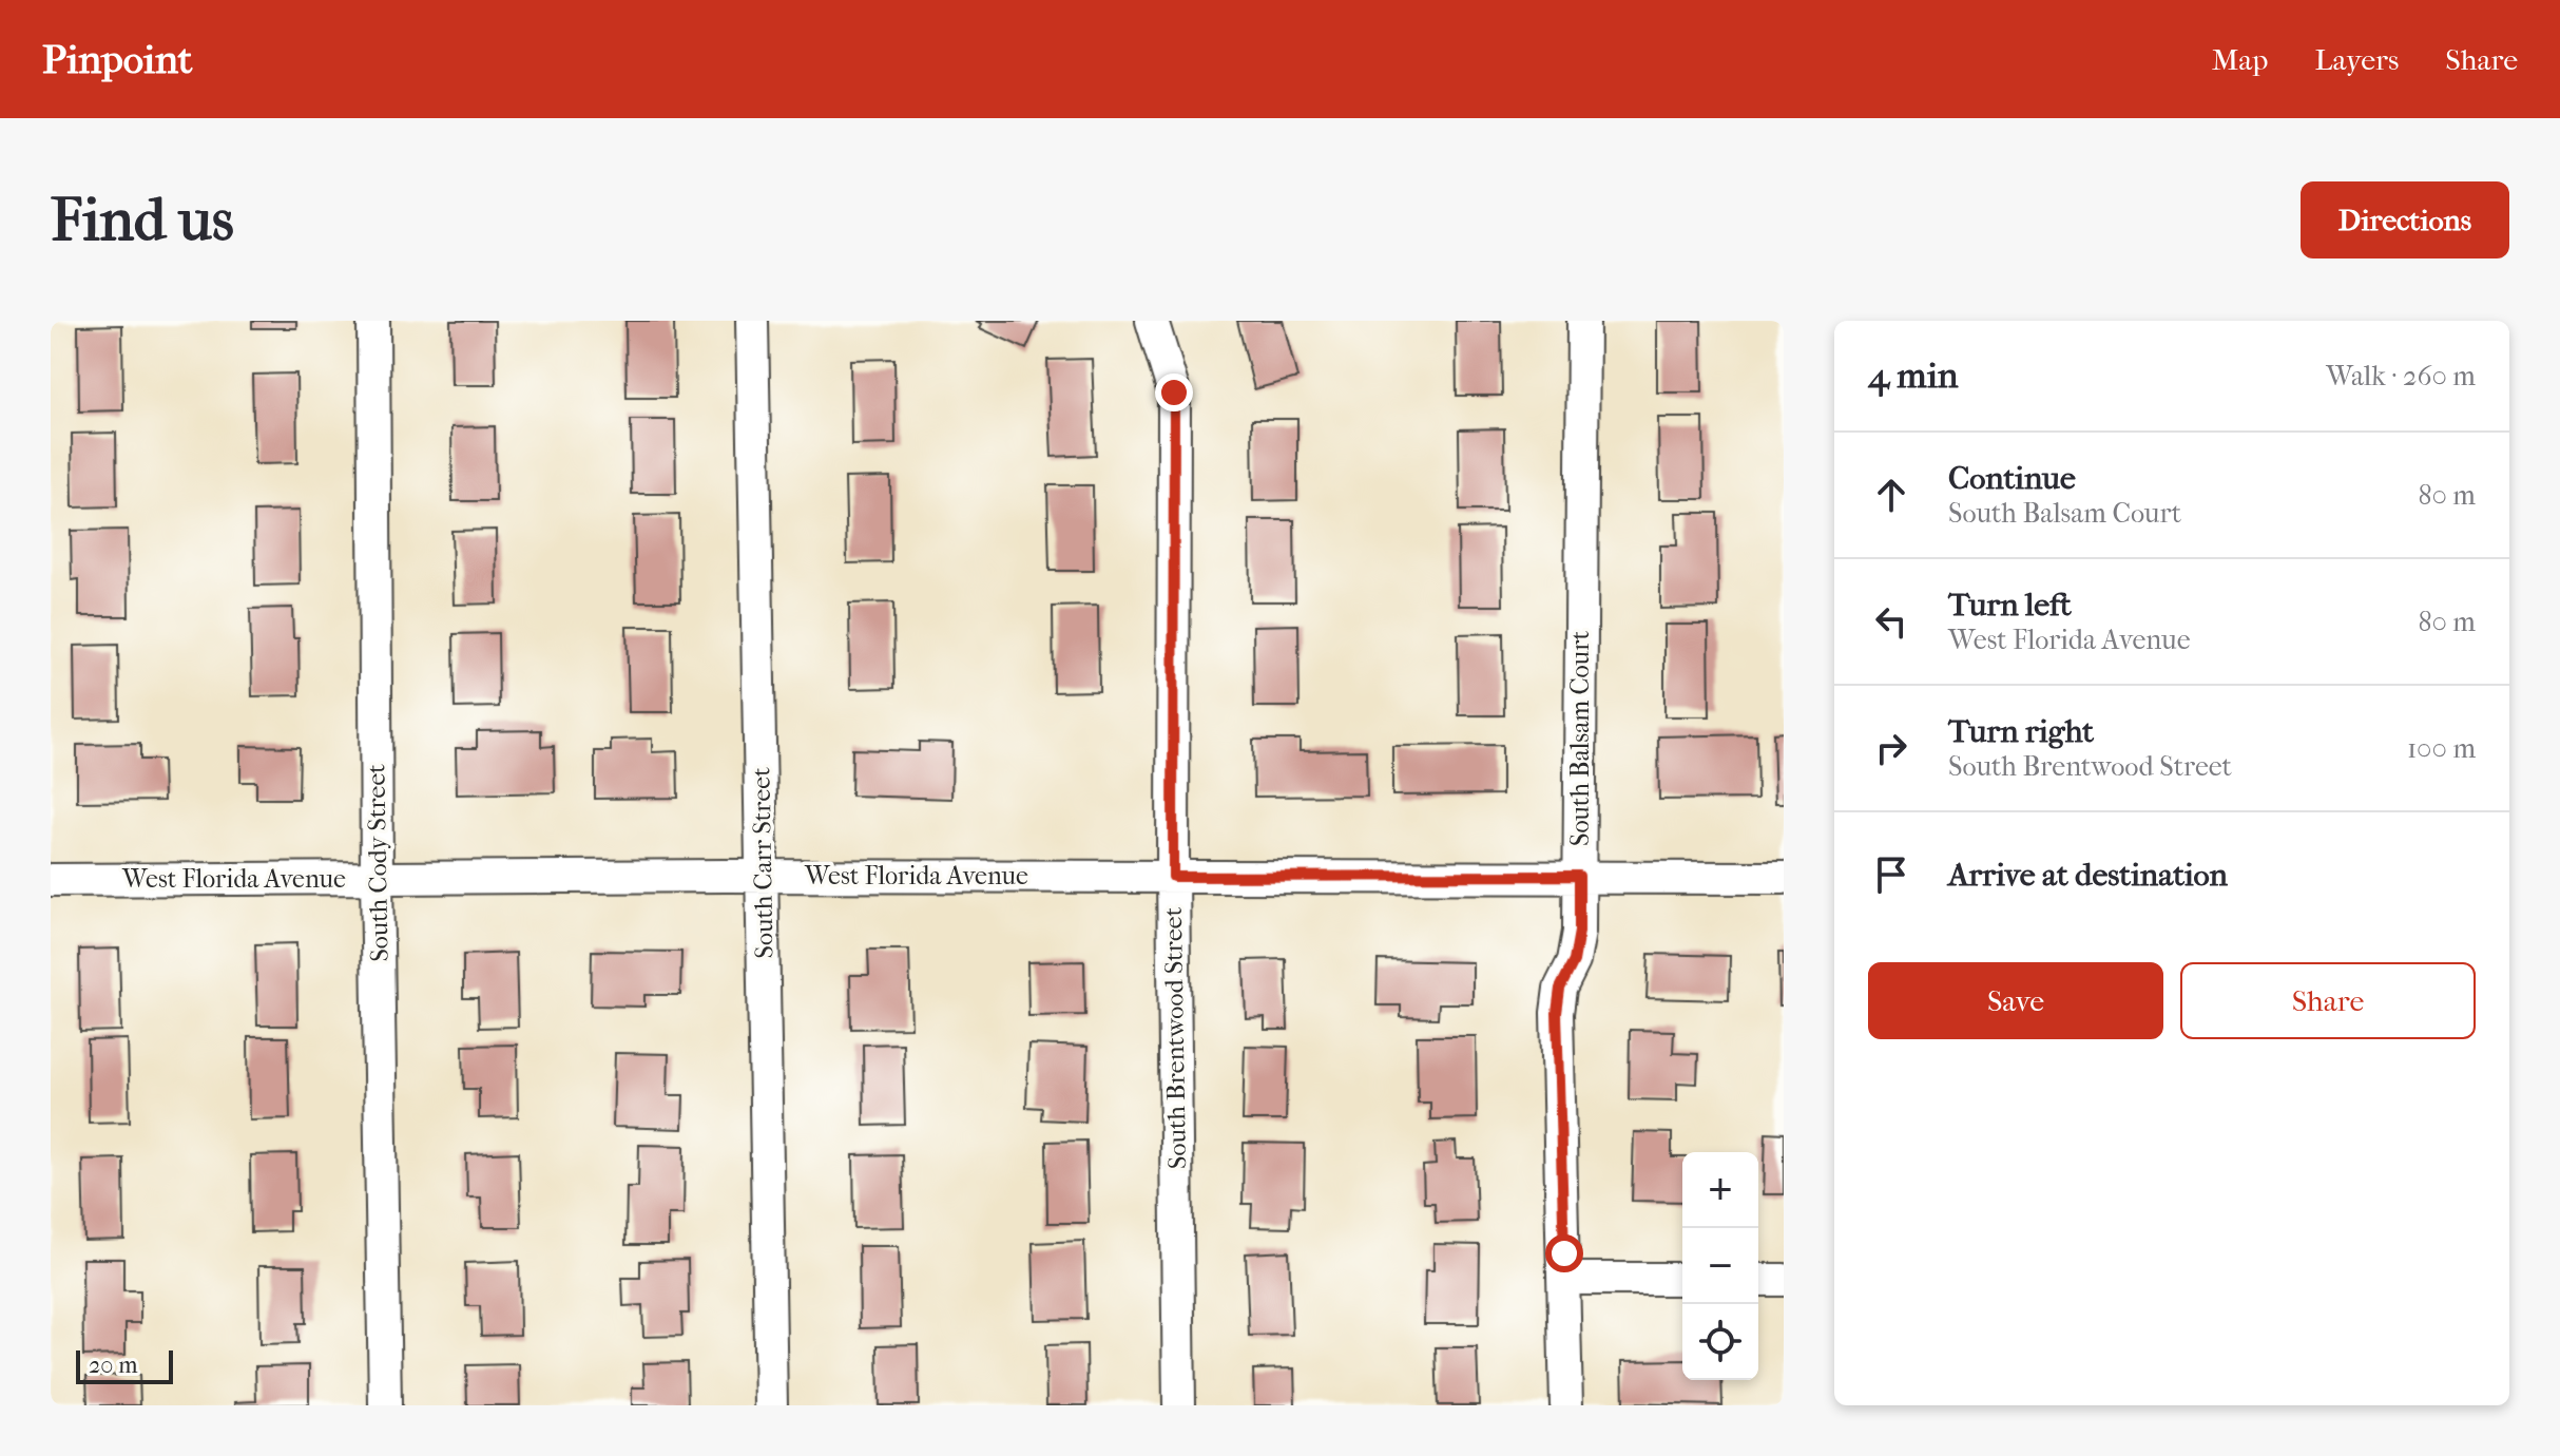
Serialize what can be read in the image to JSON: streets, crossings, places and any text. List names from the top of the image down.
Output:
{
  "streets": {
    "street": [
      "South Balsam Court",
      "South Cody Street",
      "South Carr Street",
      "West Florida Avenue",
      "South Brentwood Street"
    ]
  },
  "crossings": [
    ["South Balsam Court", "West Florida Avenue"],
    ["South Cody Street", "West Florida Avenue"],
    ["South Carr Street", "West Florida Avenue"],
    ["West Florida Avenue", "South Brentwood Street"]
  ],
  "scale_bar": "20 m",
  "page": {
    "header": "Pinpoint",
    "nav": ["Map", "Layers", "Share"],
    "buttons": [
      "Directions",
      ["Save", "Share"]
    ],
    "title": "Find us",
    "heading": ["4 min", "Walk · 260 m"],
    "list": [
      ["Continue", "South Balsam Court", "80 m"],
      ["Turn left", "West Florida Avenue", "80 m"],
      ["Turn right", "South Brentwood Street", "100 m"],
      "Arrive at destination"
    ],
    "map_buttons": ["+", "−"],
    "scale": "20 m"
  }
}
